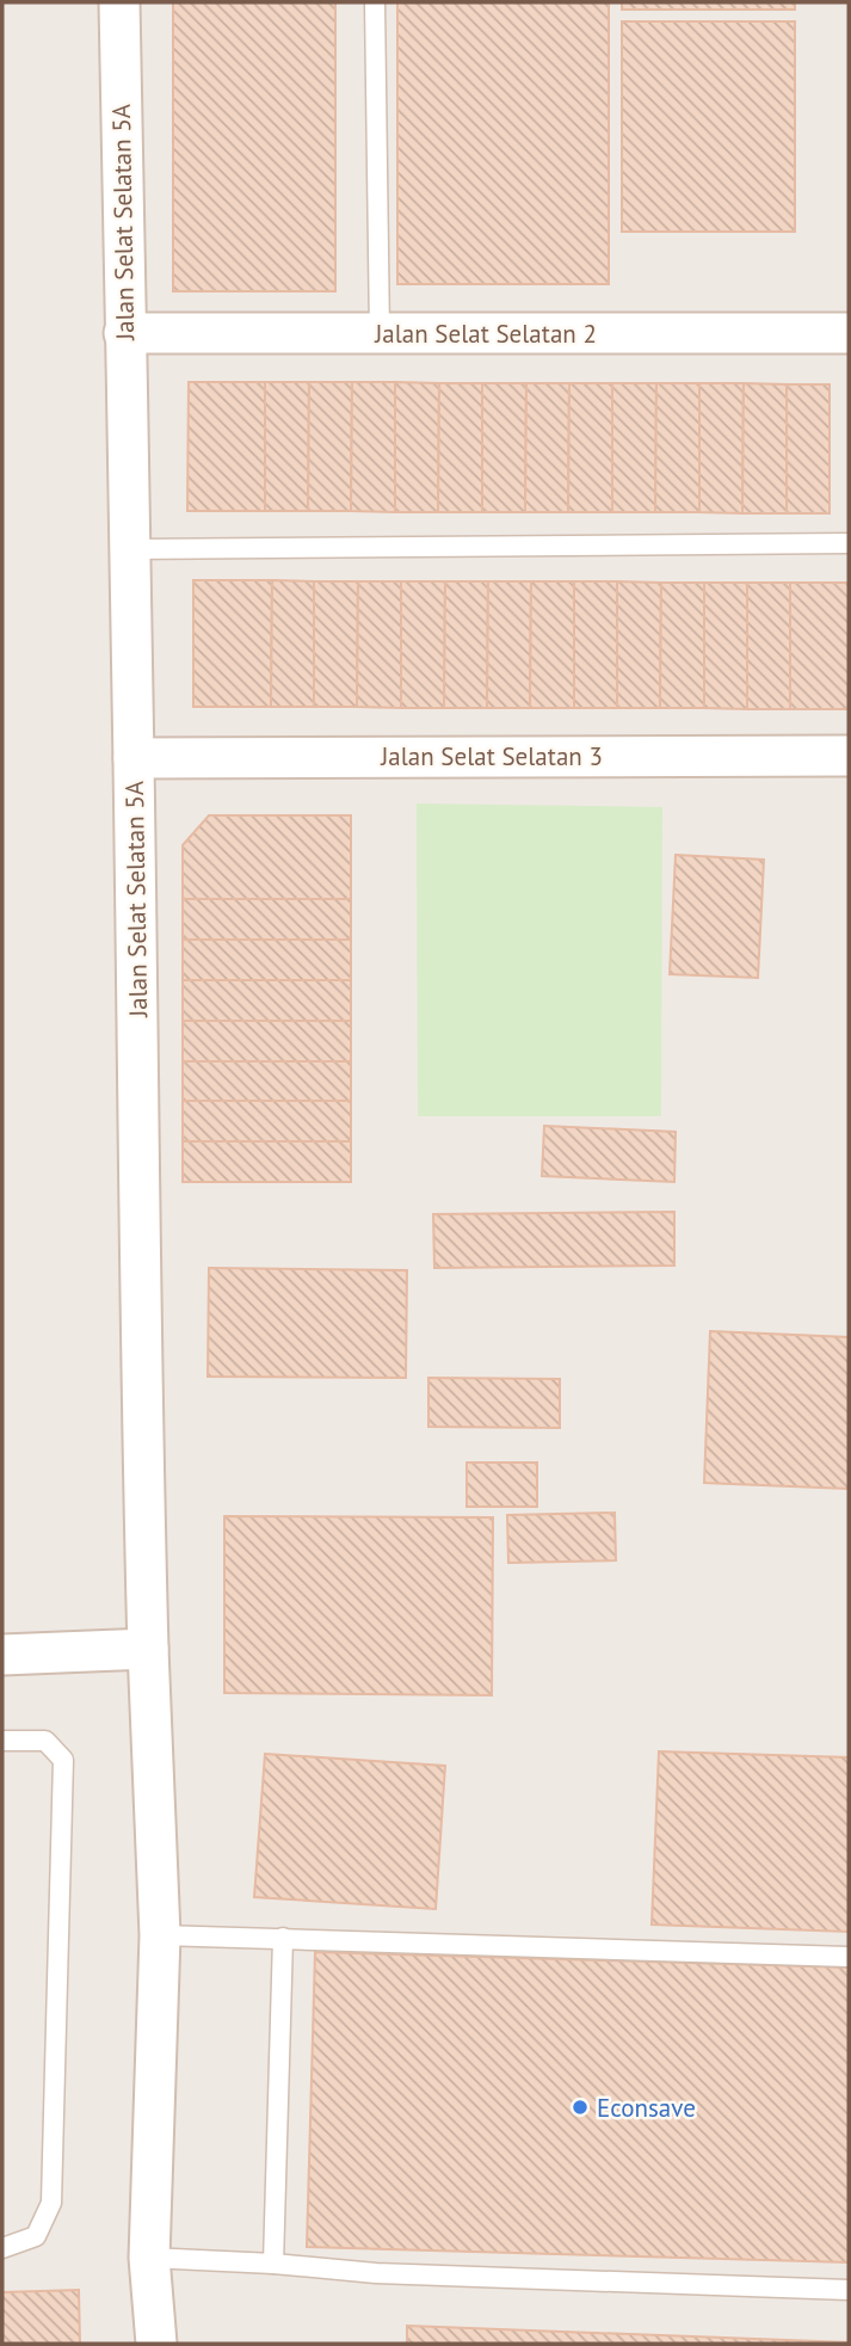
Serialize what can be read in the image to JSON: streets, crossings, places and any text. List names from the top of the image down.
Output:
{
  "streets": {
    "street": ["Jalan Selat Selatan 5A", "Jalan Selat Selatan 2", "Jalan Selat Selatan 3"]
  },
  "crossings": [
    ["Jalan Selat Selatan 5A", "Jalan Selat Selatan 2"],
    ["Jalan Selat Selatan 5A", "Jalan Selat Selatan 3"]
  ],
  "places": ["Econsave"]
}
